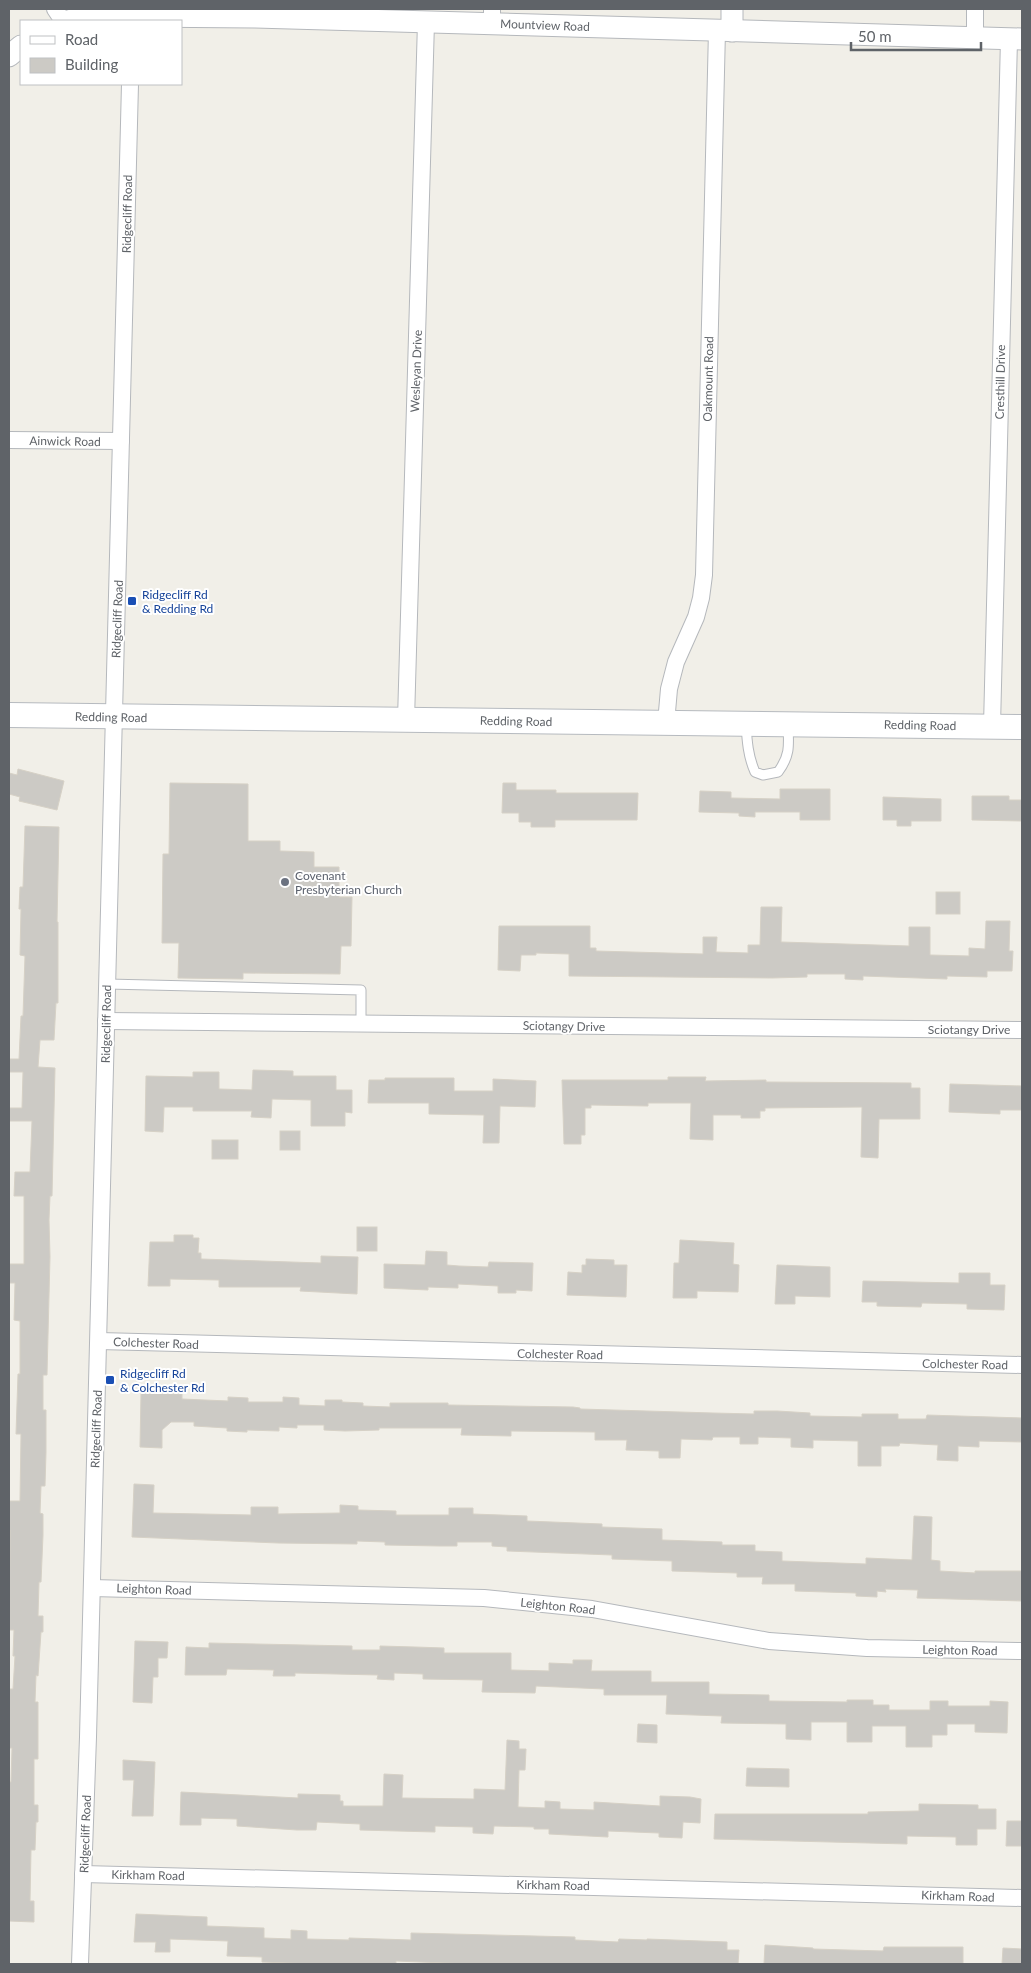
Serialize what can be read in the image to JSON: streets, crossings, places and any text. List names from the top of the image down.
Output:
{
  "streets": {
    "main road": ["Redding Road"],
    "street": [
      "Mountview Road",
      "Ridgecliff Road",
      "Wesleyan Drive",
      "Oakmount Road",
      "Cresthill Drive",
      "Ainwick Road",
      "Sciotangy Drive",
      "Colchester Road",
      "Leighton Road",
      "Kirkham Road"
    ]
  },
  "crossings": [
    ["Mountview Road", "Wesleyan Drive"],
    ["Mountview Road", "Oakmount Road"],
    ["Mountview Road", "Cresthill Drive"],
    ["Ridgecliff Road", "Ainwick Road"],
    ["Ridgecliff Road", "Redding Road"],
    ["Ridgecliff Road", "Sciotangy Drive"],
    ["Ridgecliff Road", "Colchester Road"],
    ["Ridgecliff Road", "Leighton Road"],
    ["Ridgecliff Road", "Kirkham Road"],
    ["Wesleyan Drive", "Redding Road"],
    ["Oakmount Road", "Redding Road"],
    ["Cresthill Drive", "Redding Road"]
  ],
  "places": {
    "transit": ["Ridgecliff Rd & Redding Rd", "Ridgecliff Rd & Colchester Rd"],
    "other": ["Covenant Presbyterian Church"]
  },
  "legend": ["Road", "Building"],
  "scale_bar": "50 m"
}
